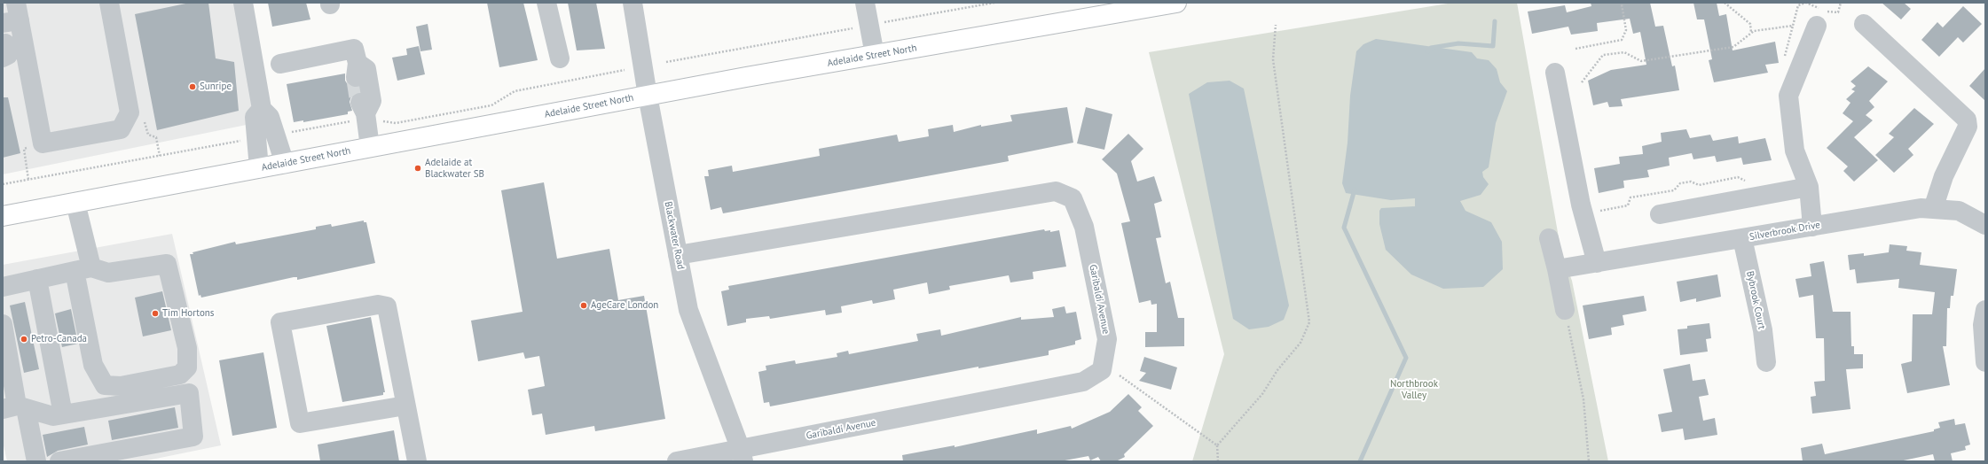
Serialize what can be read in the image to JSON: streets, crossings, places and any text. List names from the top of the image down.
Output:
{
  "streets": {
    "main road": ["Adelaide Street North"],
    "street": [
      "Silverbrook Drive",
      "Blackwater Road",
      "Garibaldi Avenue",
      "Bybrook Court"
    ]
  },
  "crossings": [
    ["Adelaide Street North", "Blackwater Road"],
    ["Silverbrook Drive", "Bybrook Court"],
    ["Blackwater Road", "Garibaldi Avenue"]
  ],
  "parks": ["Northbrook Valley"],
  "places": [
    "Sunripe",
    "Adelaide at Blackwater SB",
    "AgeCare London",
    "Tim Hortons",
    "Petro-Canada"
  ]
}
